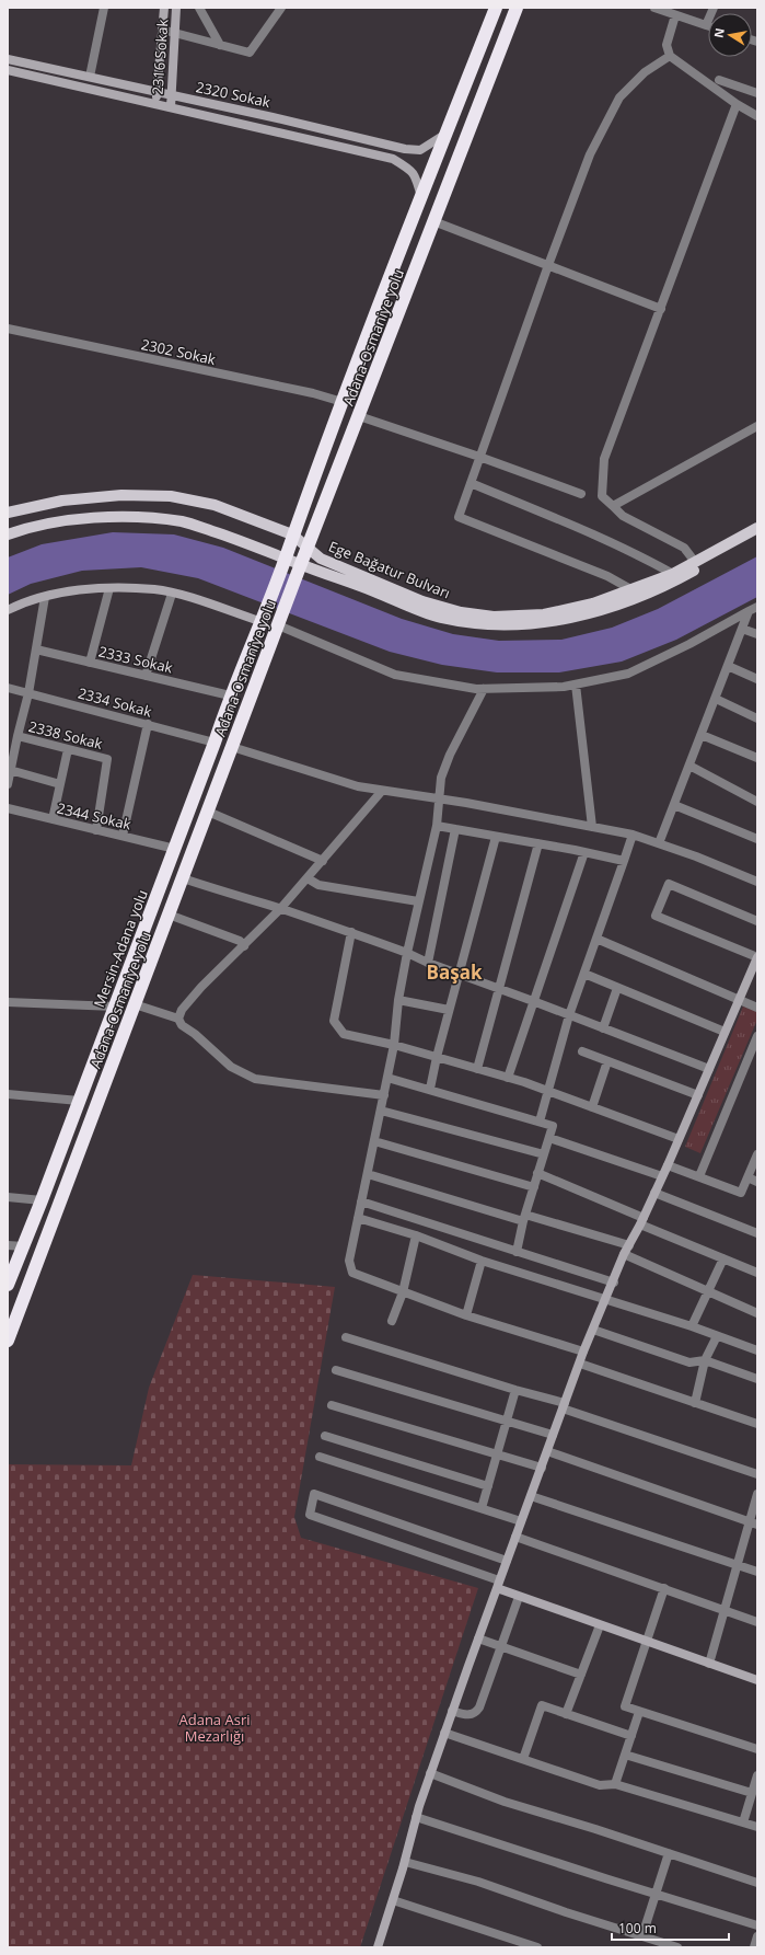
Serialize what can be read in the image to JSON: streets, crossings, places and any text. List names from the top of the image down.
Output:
{
  "streets": {
    "highway": ["Adana-Osmaniye yolu", "Mersin-Adana yolu"],
    "main road": ["Ege Bağatur Bulvarı"],
    "street": [
      "2316 Sokak",
      "2320 Sokak",
      "2302 Sokak",
      "2333 Sokak",
      "2334 Sokak",
      "2338 Sokak",
      "2344 Sokak"
    ]
  },
  "crossings": [
    ["2316 Sokak", "2320 Sokak"],
    ["2320 Sokak", "Adana-Osmaniye yolu"],
    ["Adana-Osmaniye yolu", "2302 Sokak"],
    ["Adana-Osmaniye yolu", "Ege Bağatur Bulvarı"],
    ["Adana-Osmaniye yolu", "Mersin-Adana yolu"],
    ["2333 Sokak", "Mersin-Adana yolu"],
    ["2334 Sokak", "Mersin-Adana yolu"],
    ["2338 Sokak", "2344 Sokak"],
    ["2344 Sokak", "Mersin-Adana yolu"]
  ],
  "districts": ["Başak"],
  "parks": ["Adana Asri Mezarlığı"],
  "scale_bar": "100 m",
  "north": "left"
}
